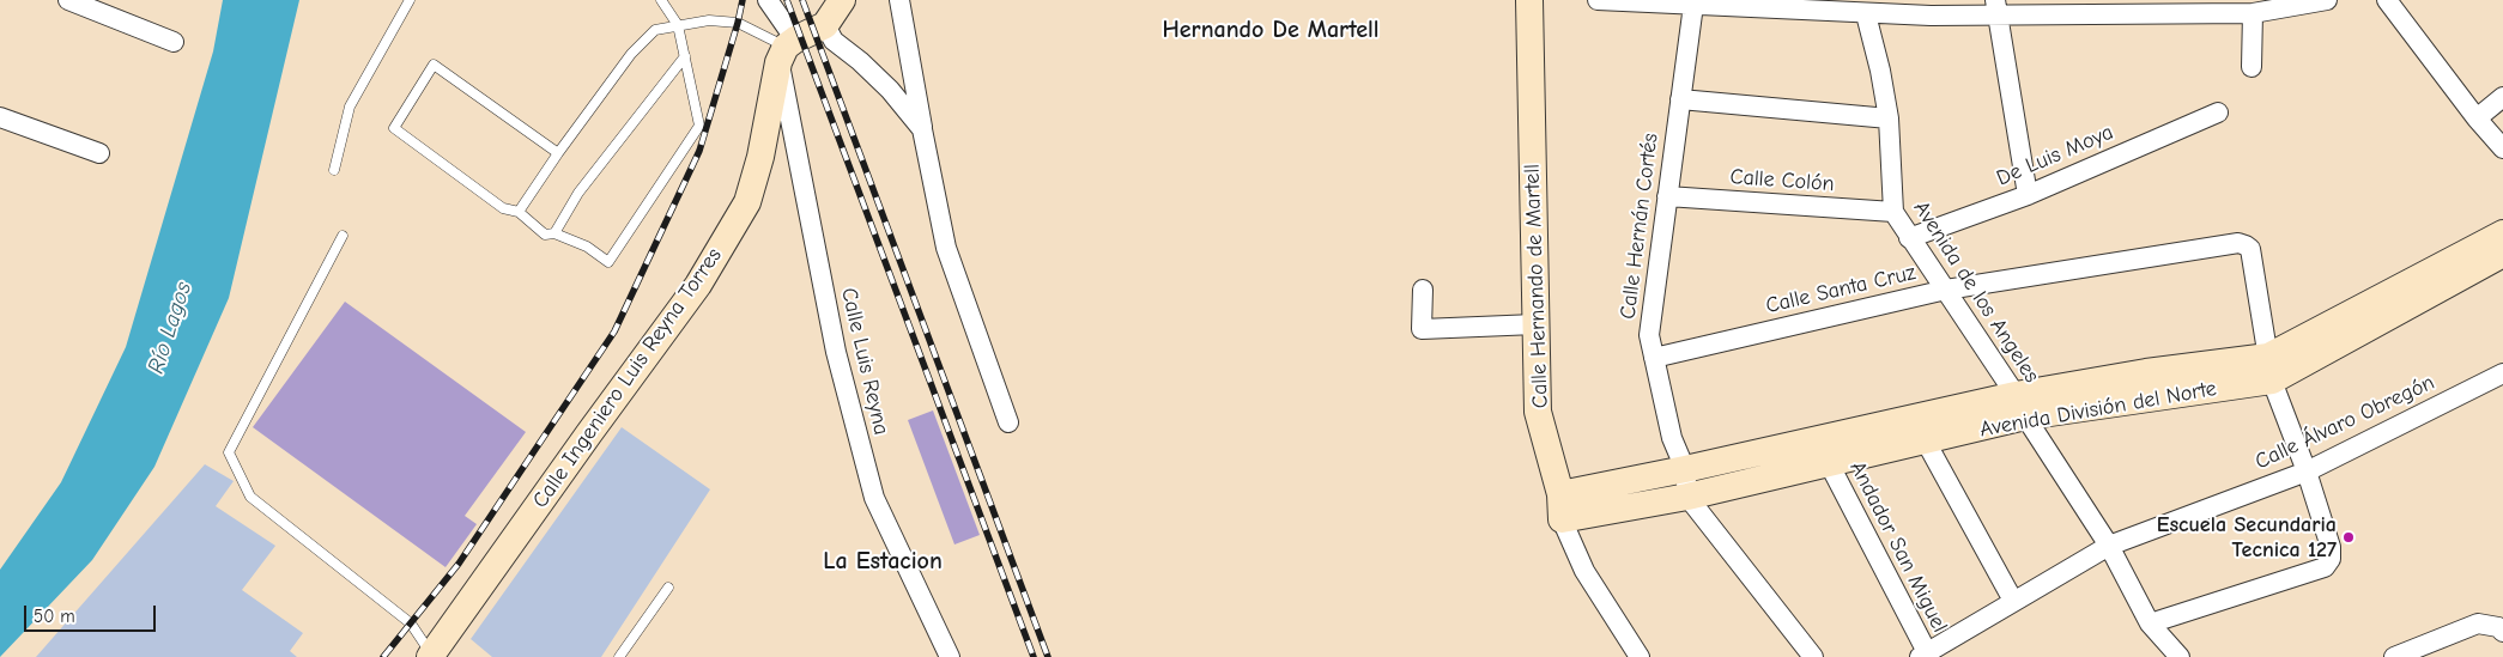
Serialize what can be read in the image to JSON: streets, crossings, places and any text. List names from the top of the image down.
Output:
{
  "streets": {
    "street": [
      "De Luis Moya",
      "Calle Colón",
      "Calle Hernán Cortés",
      "Calle Hernando de Martell",
      "Calle Santa Cruz",
      "Avenida de los Angeles",
      "Calle Luis Reyna",
      "Calle Ingeniero Luis Reyna Torres",
      "Avenida División del Norte",
      "Calle Álvaro Obregón",
      "Andador San Miguel"
    ]
  },
  "crossings": [
    ["De Luis Moya", "Avenida de los Angeles"],
    ["Calle Colón", "Calle Hernán Cortés"],
    ["Calle Colón", "Avenida de los Angeles"],
    ["Calle Hernán Cortés", "Calle Santa Cruz"],
    ["Calle Hernán Cortés", "Avenida División del Norte"],
    ["Calle Hernando de Martell", "Avenida División del Norte"],
    ["Calle Santa Cruz", "Avenida de los Angeles"],
    ["Calle Santa Cruz", "Avenida División del Norte"],
    ["Avenida de los Angeles", "Avenida División del Norte"],
    ["Avenida de los Angeles", "Calle Álvaro Obregón"],
    ["Calle Luis Reyna", "Calle Ingeniero Luis Reyna Torres"],
    ["Avenida División del Norte", "Andador San Miguel"],
    ["Calle Álvaro Obregón", "Andador San Miguel"]
  ],
  "districts": ["Hernando De Martell", "La Estacion"],
  "water": ["Río Lagos"],
  "places": ["Escuela Secundaria Tecnica 127"],
  "scale_bar": "50 m"
}
